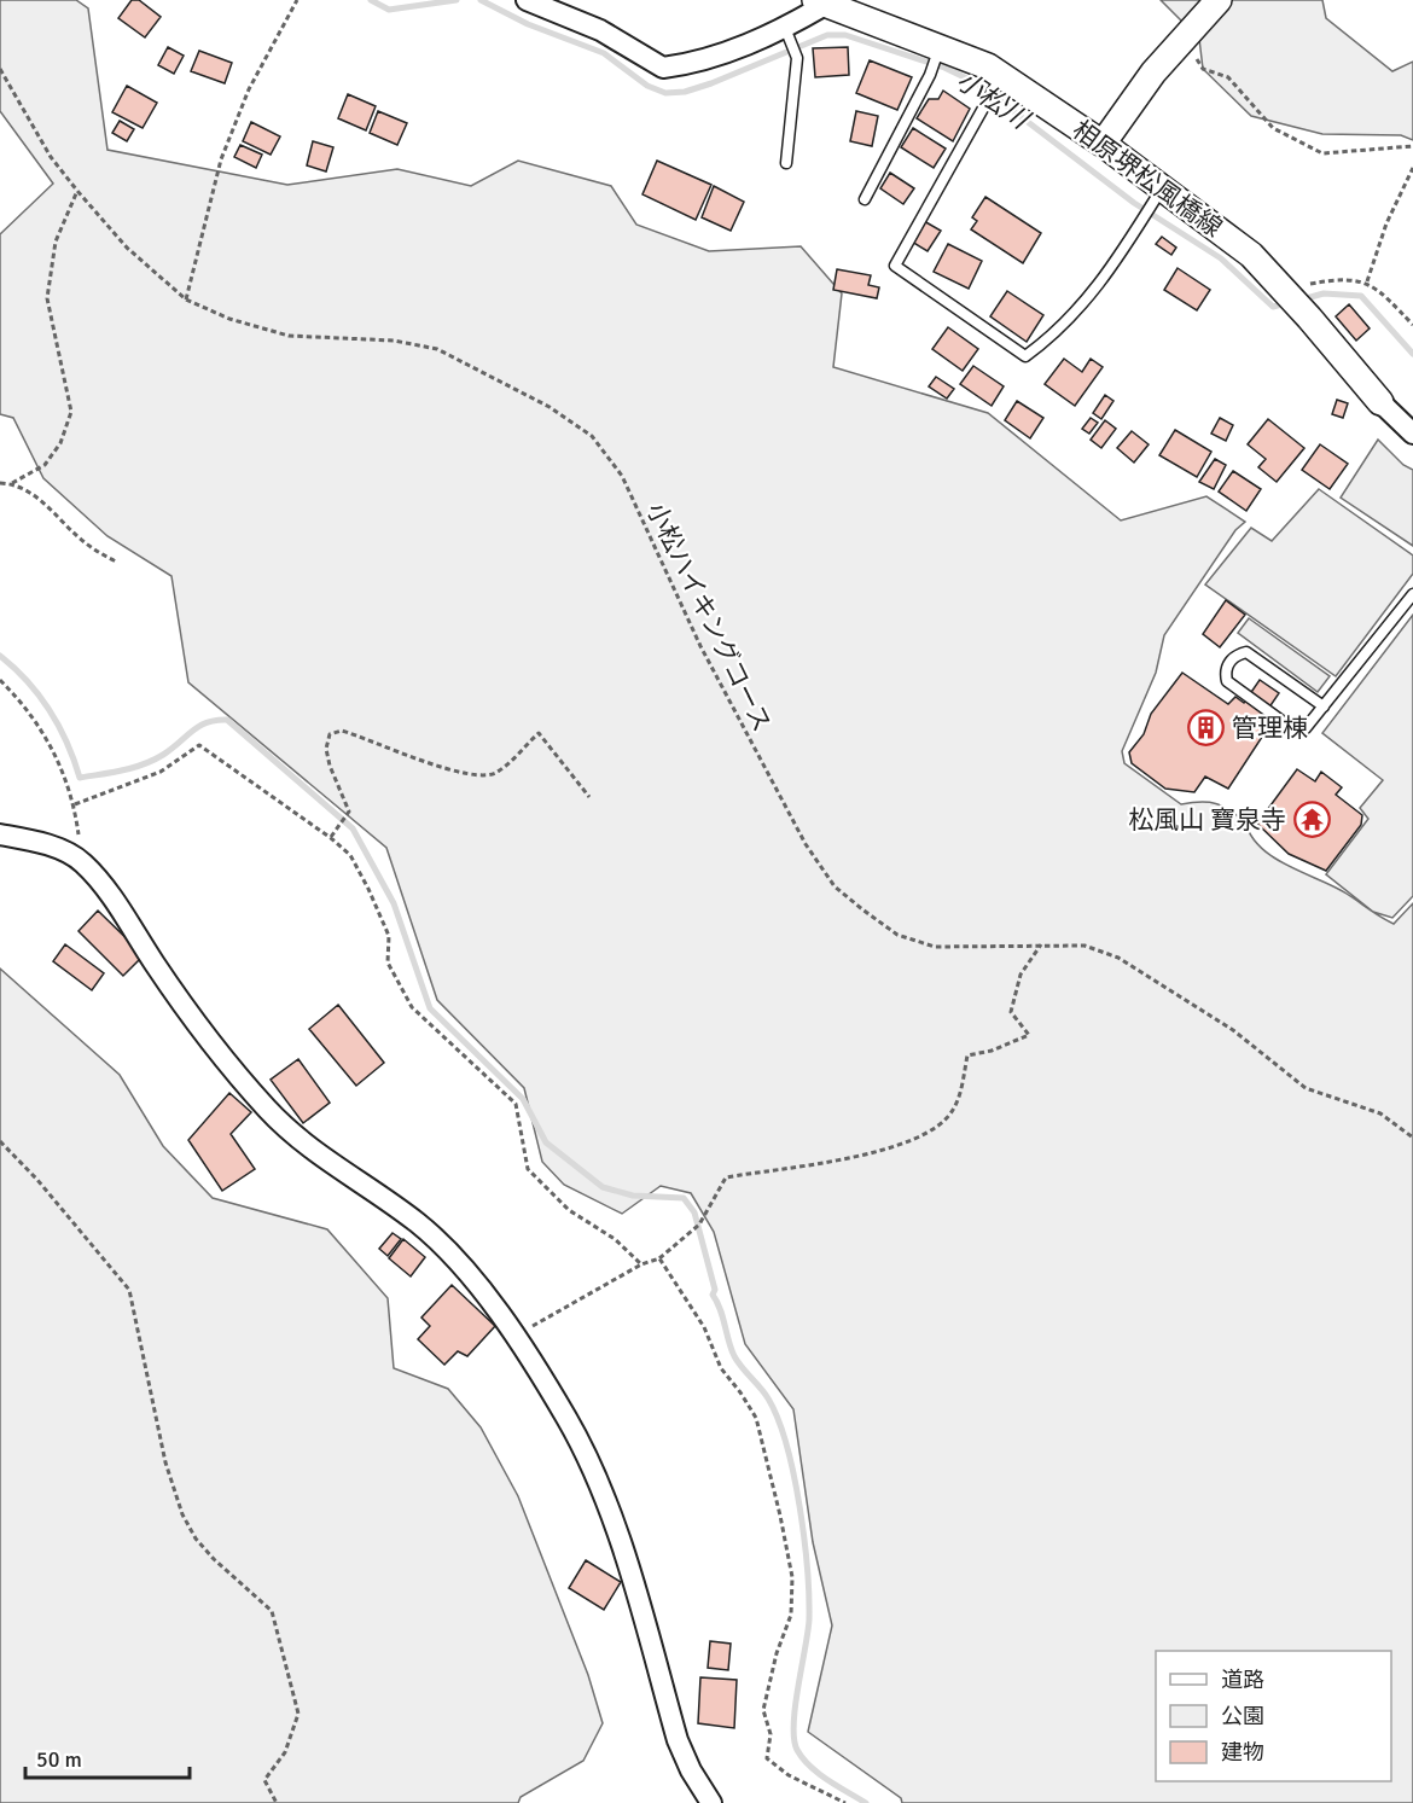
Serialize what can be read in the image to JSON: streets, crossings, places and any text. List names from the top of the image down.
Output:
{
  "streets": {
    "street": ["相原堺松風橋線"],
    "path": ["小松ハイキングコース"]
  },
  "water": ["小松川"],
  "places": {
    "building": ["管理棟"],
    "temple": ["松風山 寶泉寺"]
  },
  "legend": ["道路", "公園", "建物"],
  "scale_bar": "50 m"
}
